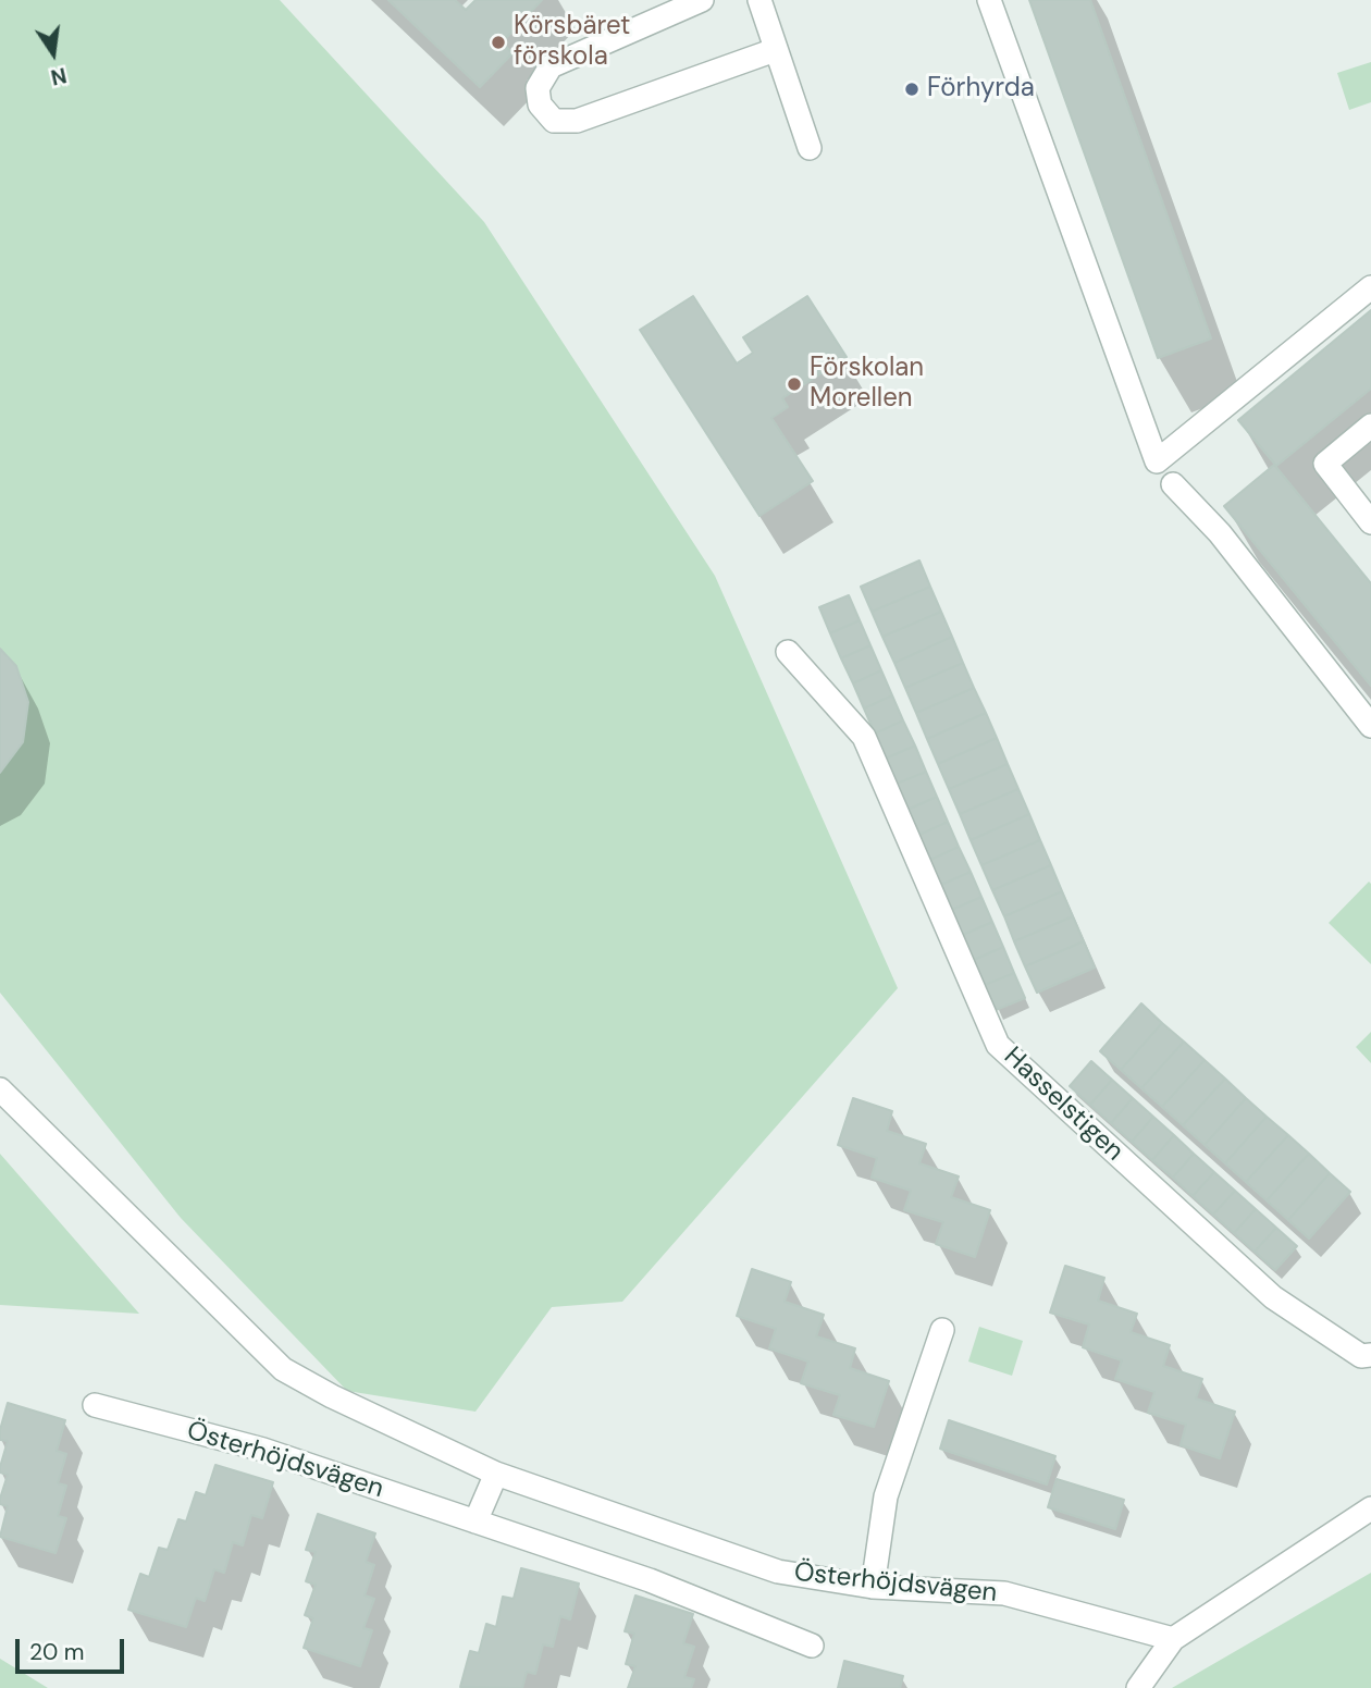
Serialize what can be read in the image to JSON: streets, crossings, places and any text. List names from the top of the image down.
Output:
{
  "streets": {
    "street": ["Hasselstigen", "Österhöjdsvägen"]
  },
  "places": ["Körsbäret förskola", "Förhyrda", "Förskolan Morellen"],
  "scale_bar": "20 m",
  "north": "bottom"
}
